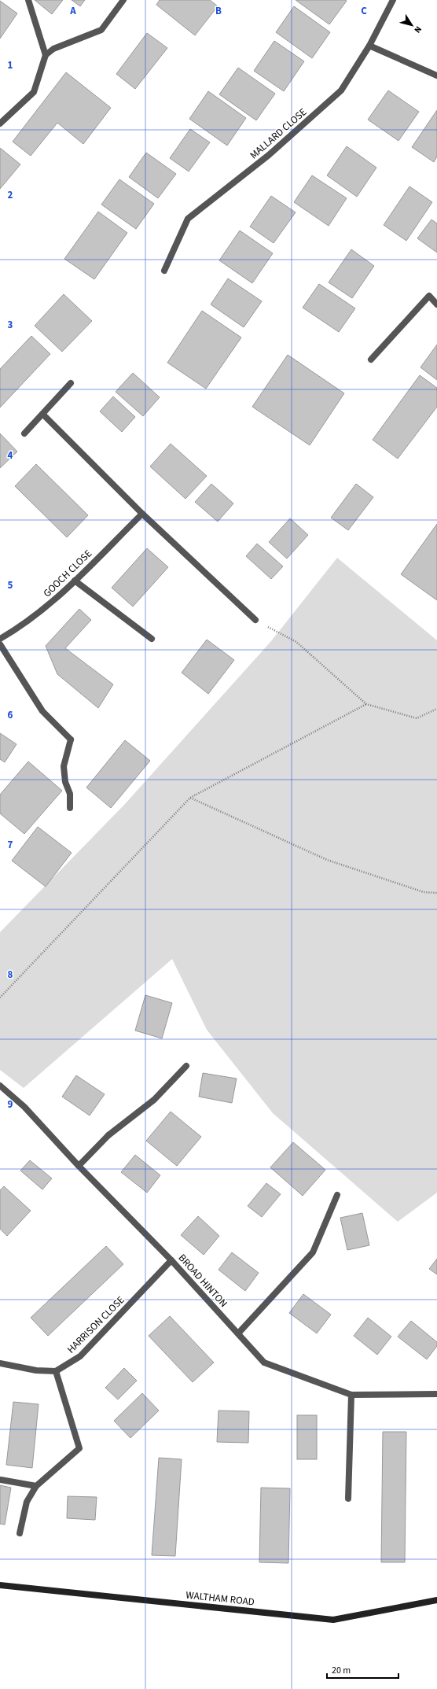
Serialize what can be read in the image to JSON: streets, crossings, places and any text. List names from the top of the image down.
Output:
{
  "streets": {
    "main road": ["WALTHAM ROAD"],
    "street": [
      "MALLARD CLOSE",
      "GOOCH CLOSE",
      "BROAD HINTON",
      "HARRISON CLOSE"
    ]
  },
  "crossings": [
    ["BROAD HINTON", "HARRISON CLOSE"]
  ],
  "scale_bar": "20 m",
  "north": "bottom right",
  "grid": {
    "columns": ["A", "B", "C"],
    "rows": [
      "1",
      "2",
      "3",
      "4",
      "5",
      "6",
      "7",
      "8",
      "9"
    ]
  }
}
